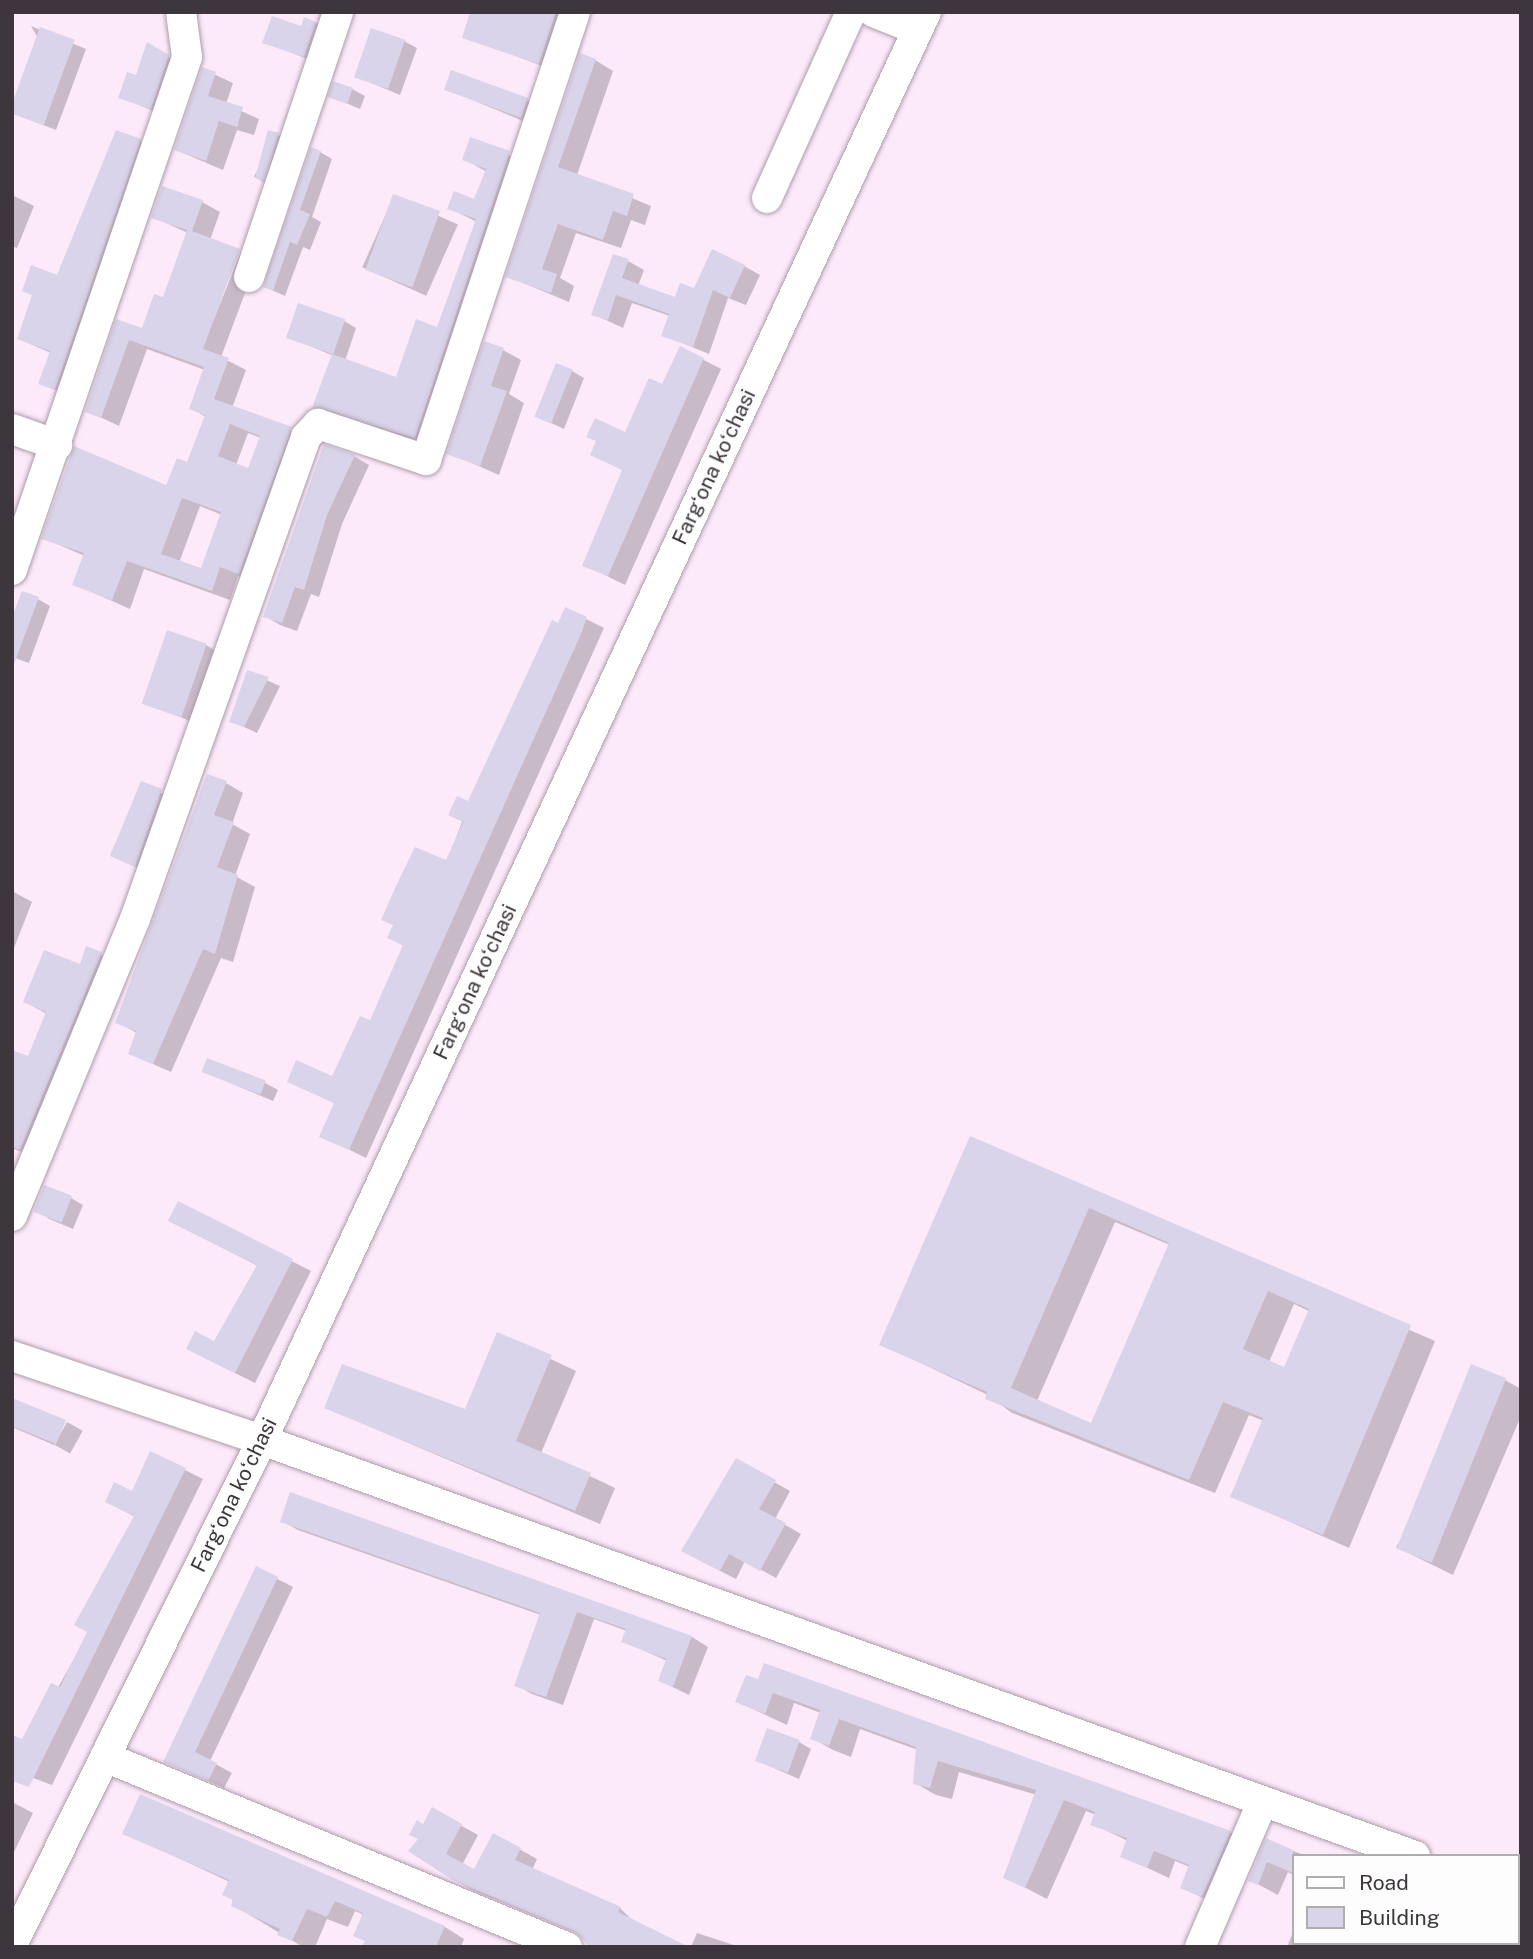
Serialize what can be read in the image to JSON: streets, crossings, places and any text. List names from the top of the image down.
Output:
{
  "streets": {
    "street": ["Fargʻona koʻchasi"]
  },
  "legend": ["Road", "Building"]
}
